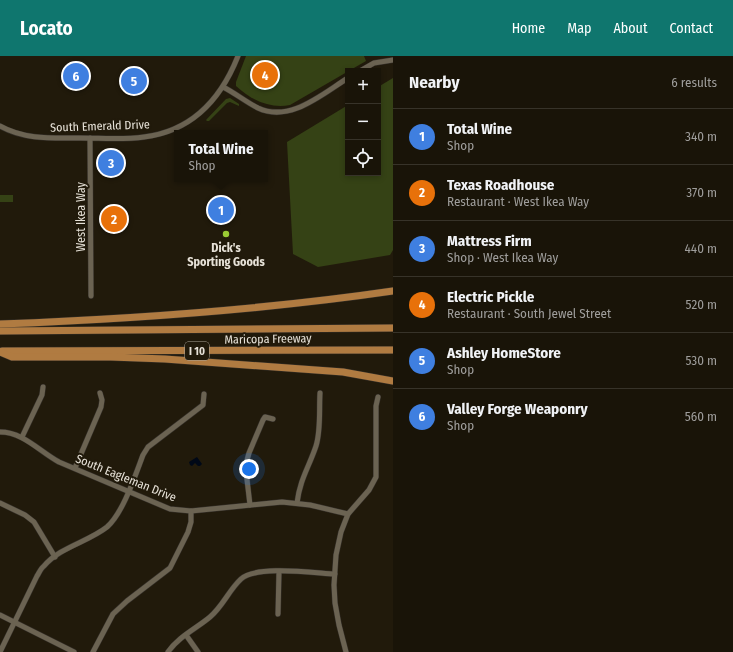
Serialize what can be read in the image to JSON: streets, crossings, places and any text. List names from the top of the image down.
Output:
{
  "streets": {
    "highway": ["Maricopa Freeway", "I 10"],
    "street": ["South Emerald Drive", "West Ikea Way", "South Eagleman Drive"]
  },
  "crossings": [
    ["South Emerald Drive", "West Ikea Way"]
  ],
  "places": ["Dick's Sporting Goods"],
  "page": {
    "header": "Locato",
    "nav": [
      "Home",
      "Map",
      "About",
      "Contact"
    ],
    "heading": ["Nearby", "6 results"],
    "pins": [
      "4",
      "6",
      "5",
      "3",
      "1",
      "2"
    ],
    "map_buttons": ["+", "−"],
    "list": [
      {
        "mark": "1",
        "name": "Total Wine",
        "note": "Shop",
        "value": "340 m"
      },
      {
        "mark": "2",
        "name": "Texas Roadhouse",
        "note": "Restaurant · West Ikea Way",
        "value": "370 m"
      },
      {
        "mark": "3",
        "name": "Mattress Firm",
        "note": "Shop · West Ikea Way",
        "value": "440 m"
      },
      {
        "mark": "4",
        "name": "Electric Pickle",
        "note": "Restaurant · South Jewel Street",
        "value": "520 m"
      },
      {
        "mark": "5",
        "name": "Ashley HomeStore",
        "note": "Shop",
        "value": "530 m"
      },
      {
        "mark": "6",
        "name": "Valley Forge Weaponry",
        "note": "Shop",
        "value": "560 m"
      }
    ],
    "popup": ["Total Wine", "Shop"]
  }
}
